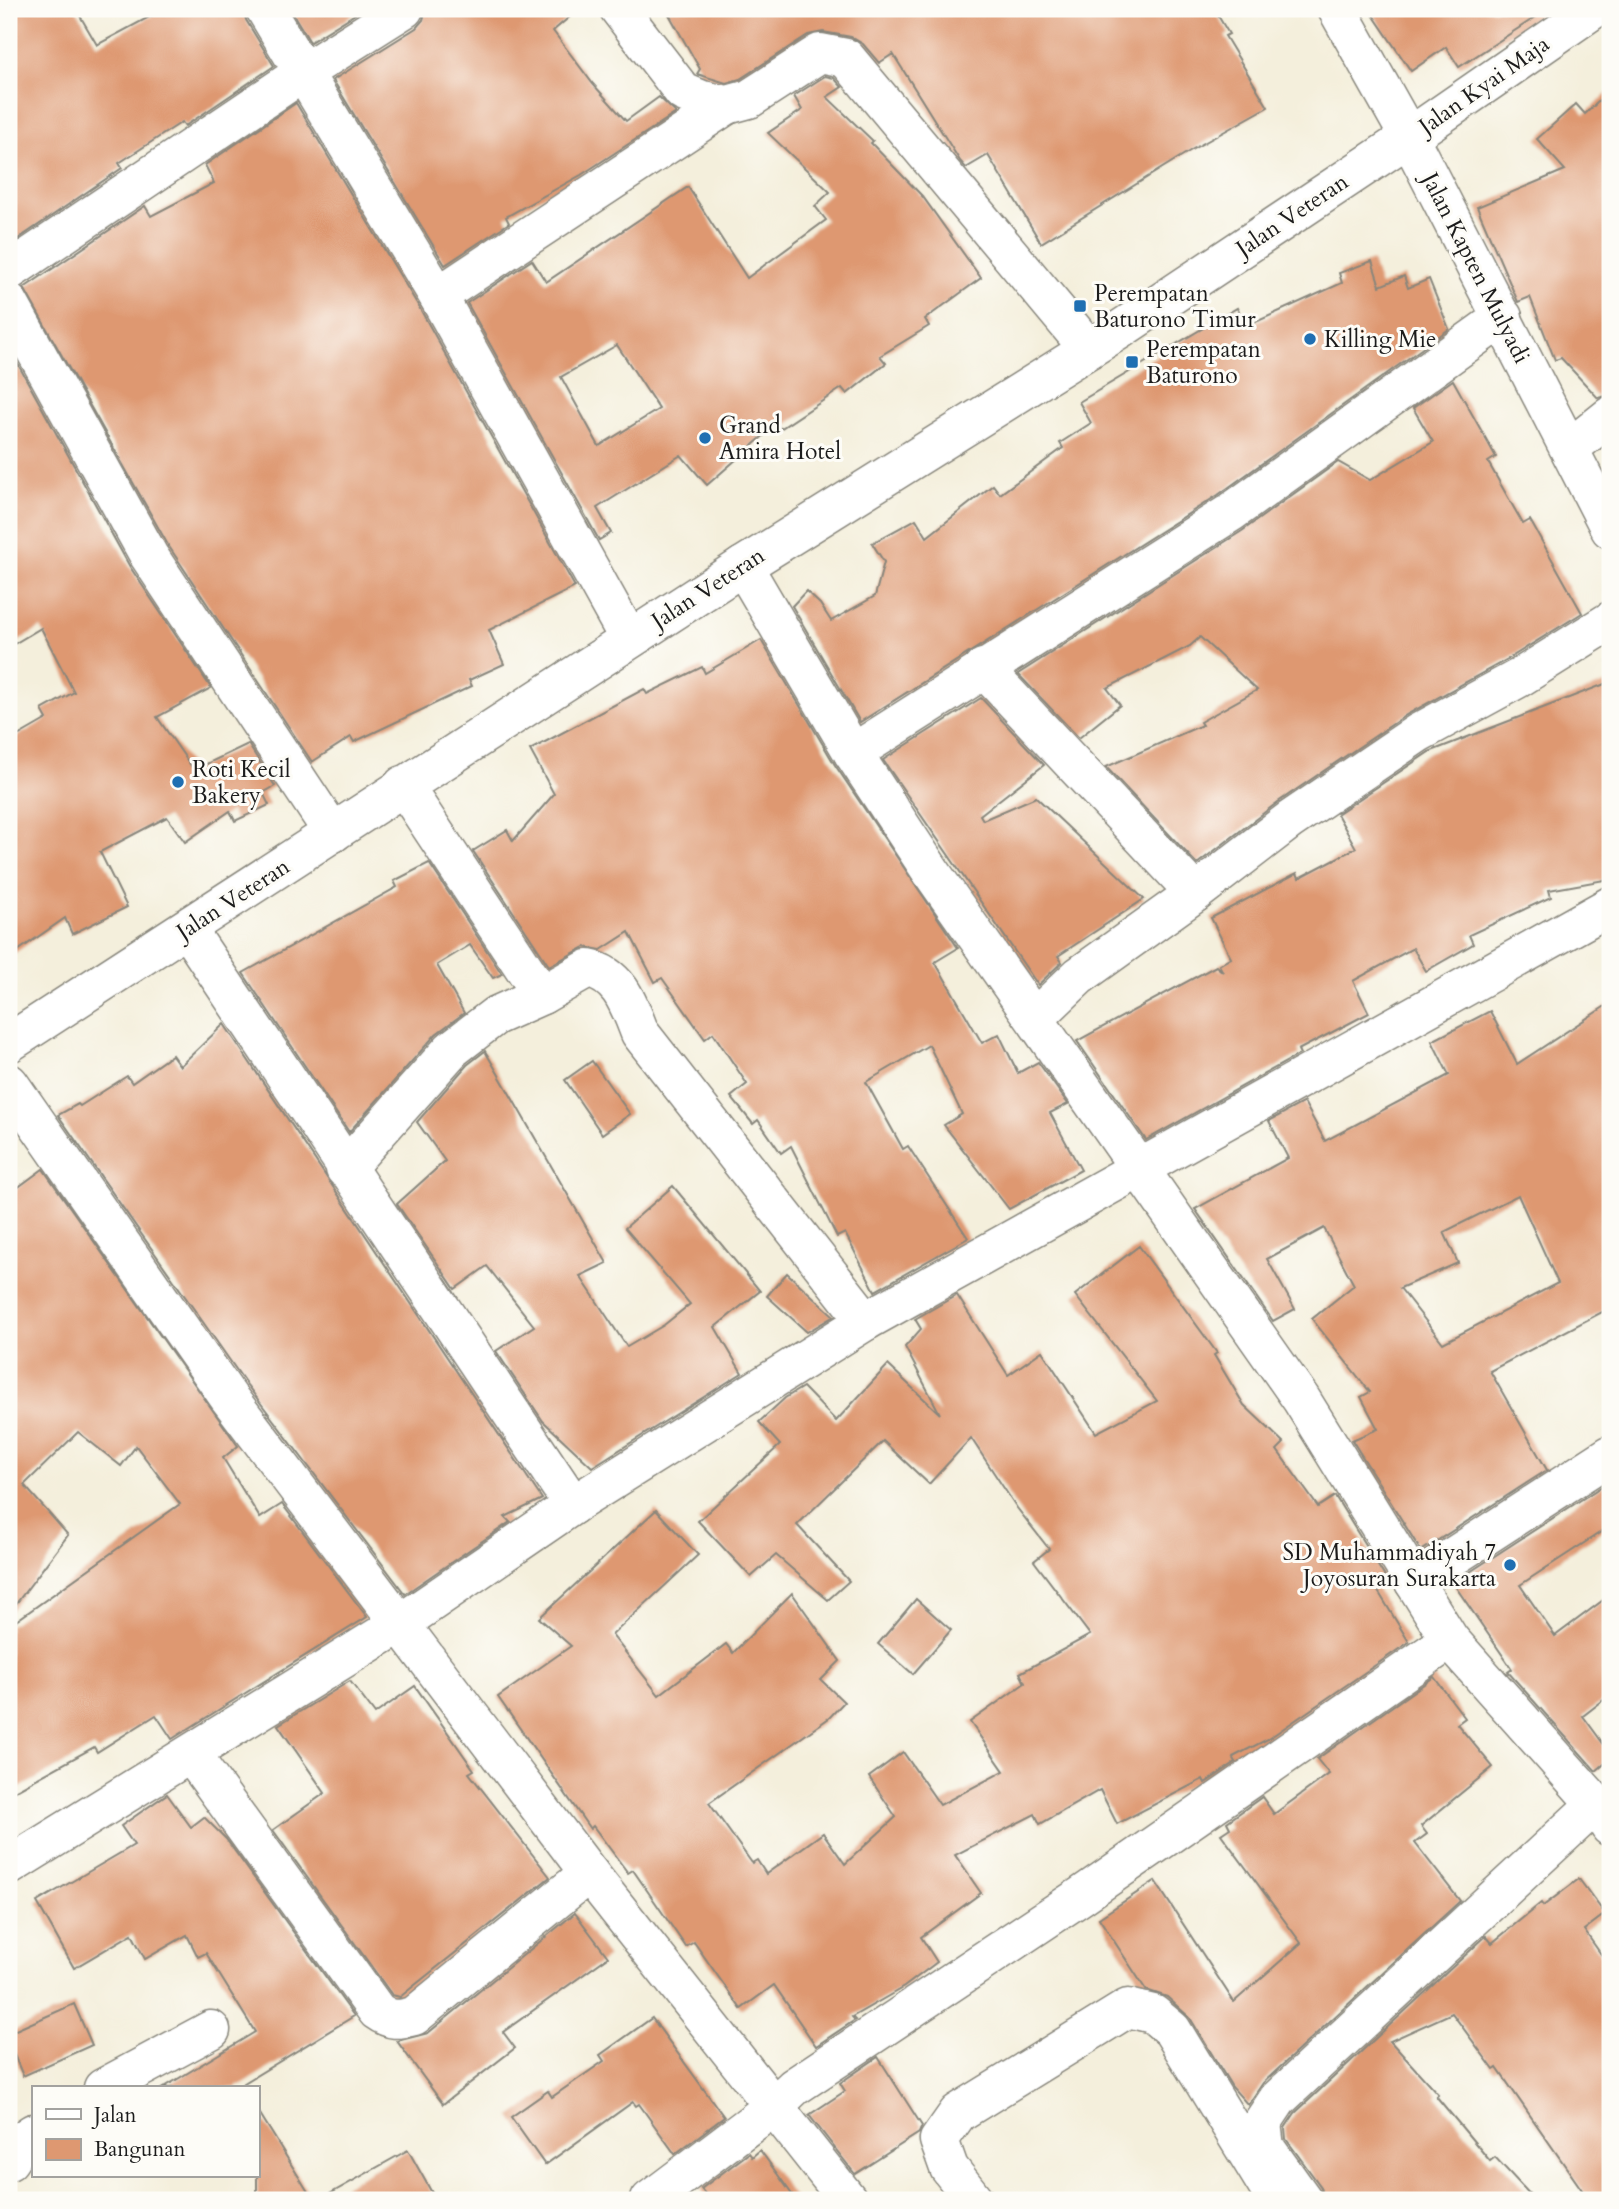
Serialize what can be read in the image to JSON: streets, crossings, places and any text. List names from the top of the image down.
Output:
{
  "streets": {
    "street": ["Jalan Kyai Maja", "Jalan Veteran", "Jalan Kapten Mulyadi"]
  },
  "crossings": [
    ["Jalan Kyai Maja", "Jalan Veteran"],
    ["Jalan Kyai Maja", "Jalan Kapten Mulyadi"],
    ["Jalan Veteran", "Jalan Kapten Mulyadi"]
  ],
  "places": {
    "transit": ["Perempatan Baturono Timur", "Perempatan Baturono"],
    "other": [
      "Killing Mie",
      "Grand Amira Hotel",
      "Roti Kecil Bakery",
      "SD Muhammadiyah 7 Joyosuran Surakarta"
    ]
  },
  "legend": ["Jalan", "Bangunan"]
}
